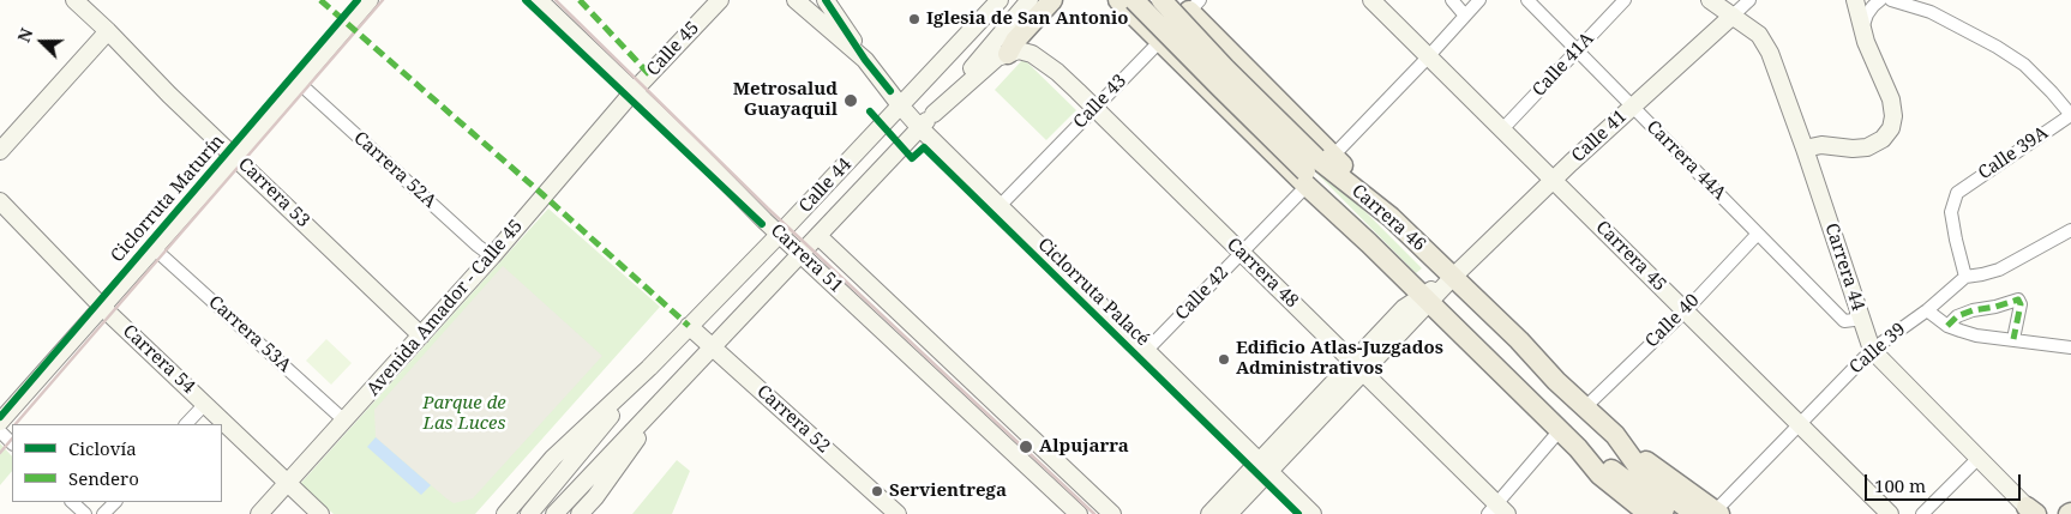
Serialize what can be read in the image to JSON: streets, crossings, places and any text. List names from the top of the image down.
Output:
{
  "streets": {
    "main road": ["Carrera 46"],
    "street": [
      "Calle 45",
      "Calle 41A",
      "Calle 43",
      "Calle 41",
      "Calle 39A",
      "Carrera 44A",
      "Carrera 52A",
      "Calle 44",
      "Carrera 53",
      "Carrera 45",
      "Carrera 51",
      "Carrera 44",
      "Carrera 48",
      "Calle 42",
      "Avenida Amador - Calle 45",
      "Calle 40",
      "Carrera 53A",
      "Calle 39",
      "Carrera 54",
      "Carrera 52"
    ],
    "cycle path": ["Ciclorruta Maturín", "Ciclorruta Palacé"]
  },
  "crossings": [
    ["Calle 45", "Carrera 51"],
    ["Calle 45", "Avenida Amador - Calle 45"],
    ["Calle 41A", "Carrera 44A"],
    ["Calle 41A", "Carrera 45"],
    ["Calle 43", "Carrera 46"],
    ["Calle 43", "Carrera 48"],
    ["Calle 41", "Carrera 44A"],
    ["Calle 41", "Carrera 46"],
    ["Calle 41", "Carrera 45"],
    ["Calle 41", "Carrera 44"],
    ["Calle 41", "Carrera 48"],
    ["Calle 39A", "Calle 39"],
    ["Carrera 44A", "Carrera 44"],
    ["Carrera 44A", "Calle 40"],
    ["Carrera 52A", "Avenida Amador - Calle 45"],
    ["Calle 44", "Carrera 51"],
    ["Calle 44", "Carrera 48"],
    ["Calle 44", "Carrera 52"],
    ["Carrera 53", "Avenida Amador - Calle 45"],
    ["Carrera 46", "Calle 42"],
    ["Carrera 46", "Calle 40"],
    ["Carrera 46", "Calle 39"],
    ["Carrera 45", "Calle 42"],
    ["Carrera 45", "Calle 40"],
    ["Carrera 45", "Calle 39"],
    ["Carrera 51", "Avenida Amador - Calle 45"],
    ["Carrera 44", "Calle 39"],
    ["Carrera 48", "Calle 42"],
    ["Avenida Amador - Calle 45", "Carrera 53A"],
    ["Avenida Amador - Calle 45", "Carrera 54"]
  ],
  "parks": ["Parque de Las Luces"],
  "places": [
    "Iglesia de San Antonio",
    "Metrosalud Guayaquil",
    "Edificio Atlas-Juzgados Administrativos",
    "Alpujarra",
    "Servientrega"
  ],
  "legend": ["Ciclovía", "Sendero"],
  "scale_bar": "100 m",
  "north": "left"
}
